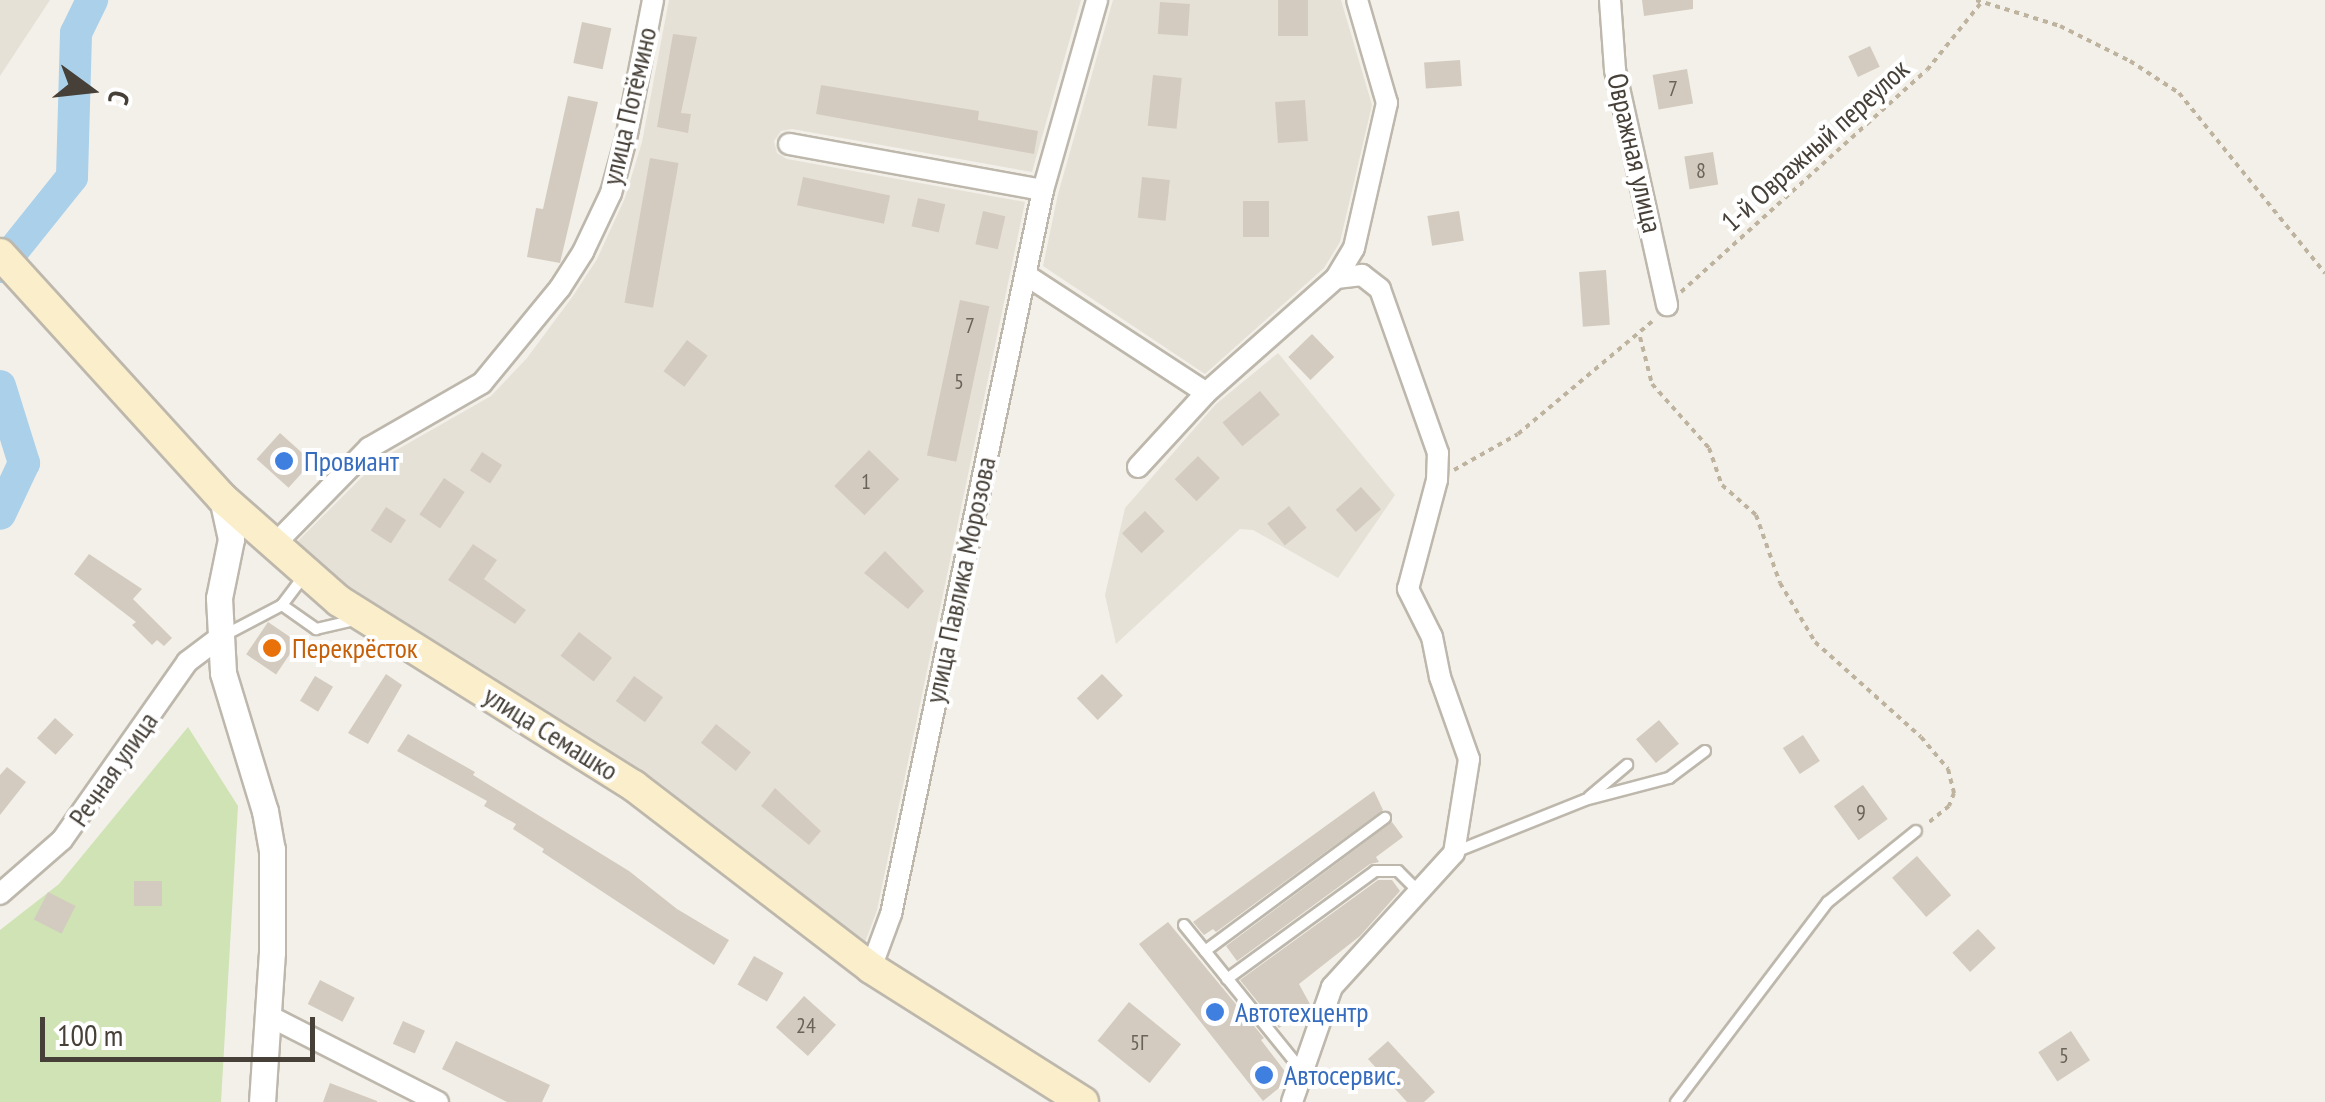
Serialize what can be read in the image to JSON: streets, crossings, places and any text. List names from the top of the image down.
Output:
{
  "streets": {
    "main road": ["улица Семашко"],
    "street": [
      "улица Потёмино",
      "Овражная улица",
      "улица Павлика Морозова",
      "Речная улица"
    ],
    "path": ["1-й Овражный переулок"]
  },
  "crossings": [
    ["улица Потёмино", "улица Семашко"],
    ["1-й Овражный переулок", "Овражная улица"],
    ["улица Павлика Морозова", "улица Семашко"]
  ],
  "places": [
    "Провиант",
    "Перекрёсток",
    "Автотехцентр",
    "Автосервис."
  ],
  "house_numbers": [
    "7",
    "8",
    "7",
    "5",
    "1",
    "9",
    "24",
    "5Г",
    "5"
  ],
  "scale_bar": "100 m",
  "north": "right"
}
